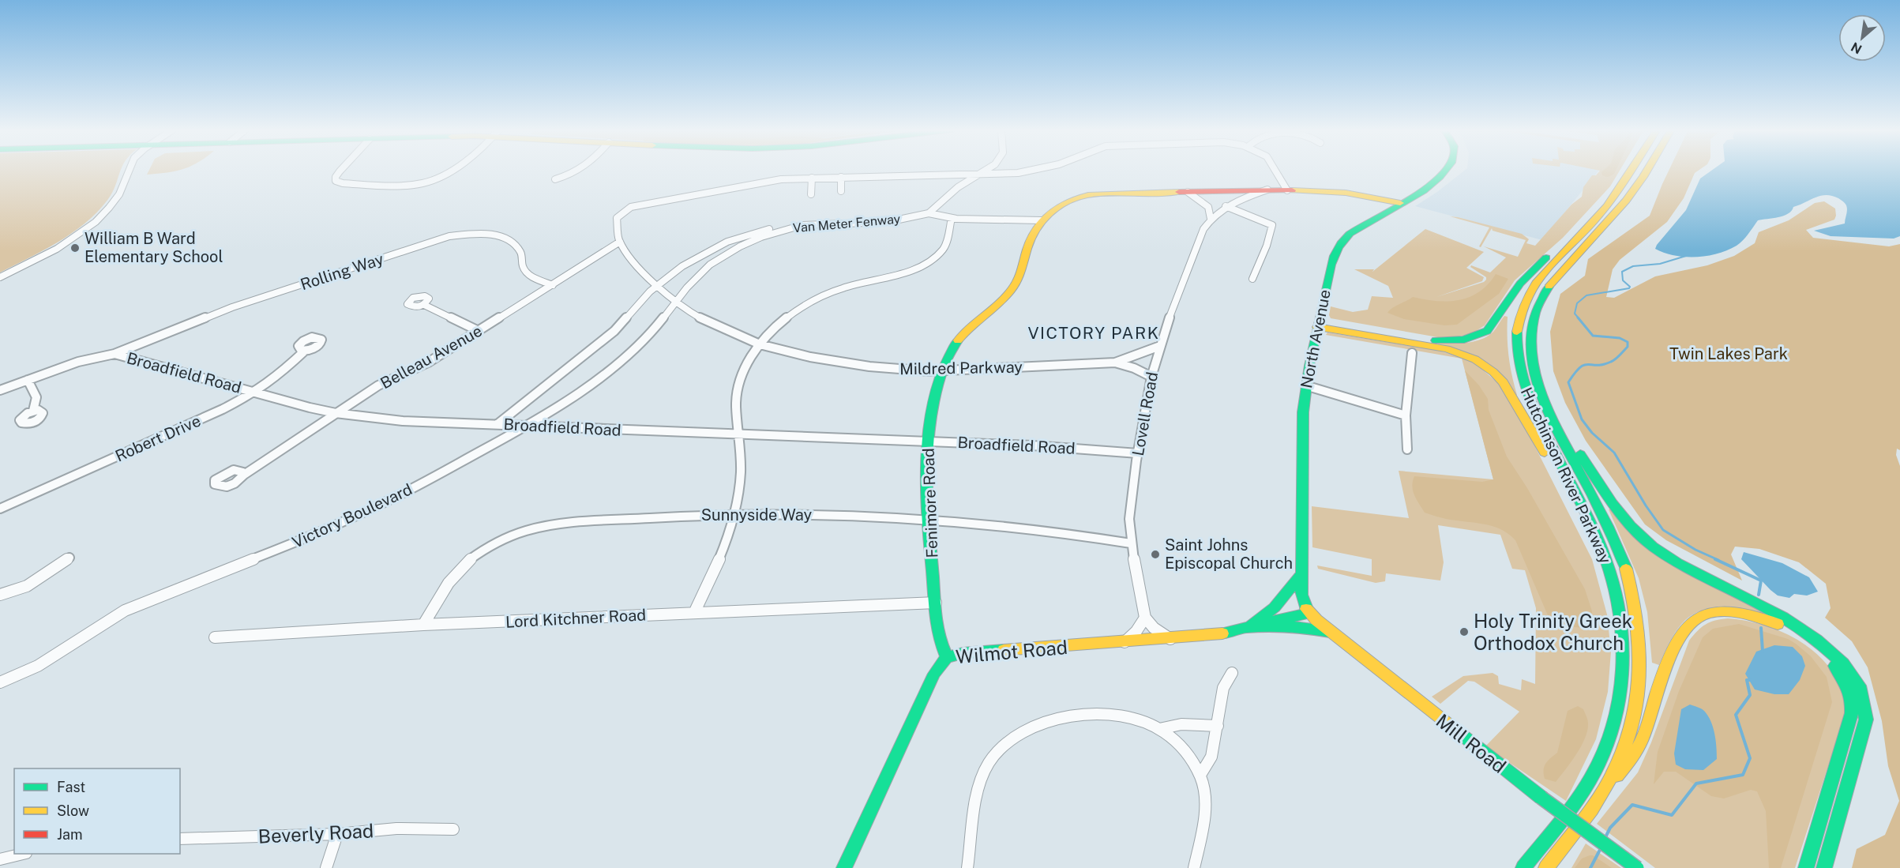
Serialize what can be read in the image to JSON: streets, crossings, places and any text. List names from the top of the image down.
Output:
{
  "streets": {
    "main road": [
      "North Avenue",
      "Lovell Road",
      "Hutchinson River Parkway",
      "Fenimore Road",
      "Wilmot Road",
      "Mill Road"
    ],
    "street": [
      "Van Meter Fenway",
      "Rolling Way",
      "Belleau Avenue",
      "Mildred Parkway",
      "Broadfield Road",
      "Robert Drive",
      "Sunnyside Way",
      "Victory Boulevard",
      "Lord Kitchner Road",
      "Beverly Road"
    ]
  },
  "crossings": [
    ["Van Meter Fenway", "Mildred Parkway"],
    ["Van Meter Fenway", "Fenimore Road"],
    ["Van Meter Fenway", "Victory Boulevard"],
    ["Rolling Way", "Belleau Avenue"],
    ["Rolling Way", "Broadfield Road"],
    ["North Avenue", "Lovell Road"],
    ["North Avenue", "Wilmot Road"],
    ["North Avenue", "Mill Road"],
    ["Belleau Avenue", "Mildred Parkway"],
    ["Belleau Avenue", "Broadfield Road"],
    ["Mildred Parkway", "Lovell Road"],
    ["Mildred Parkway", "Fenimore Road"],
    ["Mildred Parkway", "Victory Boulevard"],
    ["Broadfield Road", "Lovell Road"],
    ["Broadfield Road", "Robert Drive"],
    ["Broadfield Road", "Fenimore Road"],
    ["Broadfield Road", "Victory Boulevard"],
    ["Lovell Road", "Fenimore Road"],
    ["Lovell Road", "Sunnyside Way"],
    ["Fenimore Road", "Sunnyside Way"],
    ["Fenimore Road", "Lord Kitchner Road"],
    ["Fenimore Road", "Wilmot Road"],
    ["Sunnyside Way", "Lord Kitchner Road"],
    ["Wilmot Road", "Mill Road"]
  ],
  "districts": ["VICTORY PARK"],
  "parks": ["Twin Lakes Park"],
  "places": ["William B Ward Elementary School", "Saint Johns Episcopal Church", "Holy Trinity Greek Orthodox Church"],
  "legend": ["Fast", "Slow", "Jam"],
  "north": "bottom left"
}
